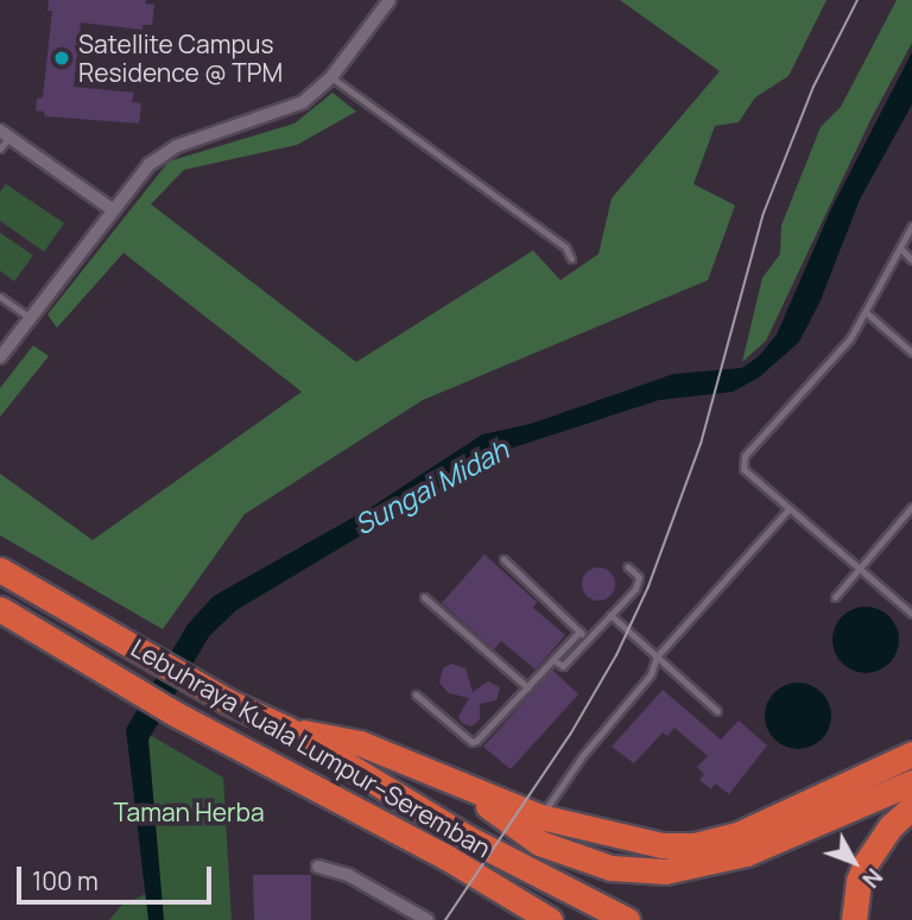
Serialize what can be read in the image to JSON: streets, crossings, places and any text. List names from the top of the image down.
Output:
{
  "streets": {
    "highway": ["Lebuhraya Kuala Lumpur–Seremban"]
  },
  "water": ["Sungai Midah"],
  "parks": ["Taman Herba"],
  "places": ["Satellite Campus Residence @ TPM"],
  "scale_bar": "100 m",
  "north": "bottom right"
}
